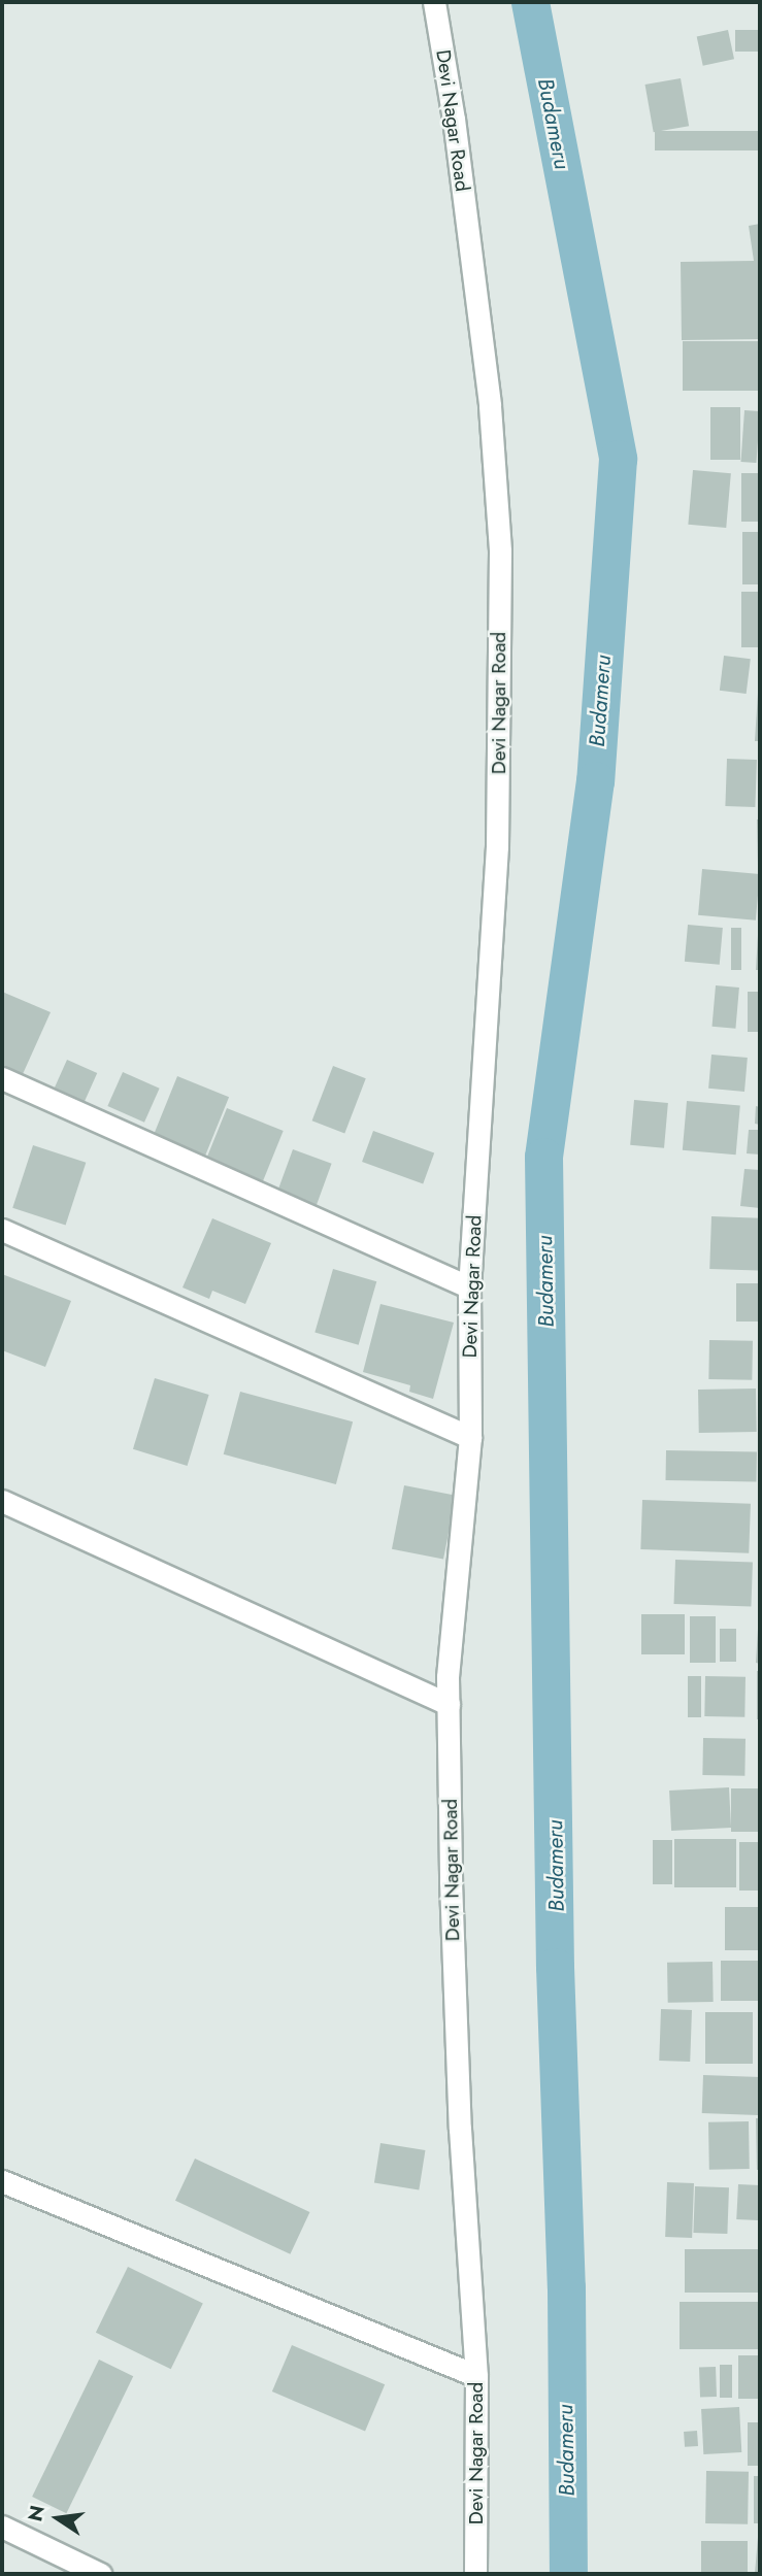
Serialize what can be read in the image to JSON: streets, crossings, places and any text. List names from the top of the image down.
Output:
{
  "streets": {
    "street": ["Devi Nagar Road"]
  },
  "water": ["Budameru"],
  "north": "left"
}
